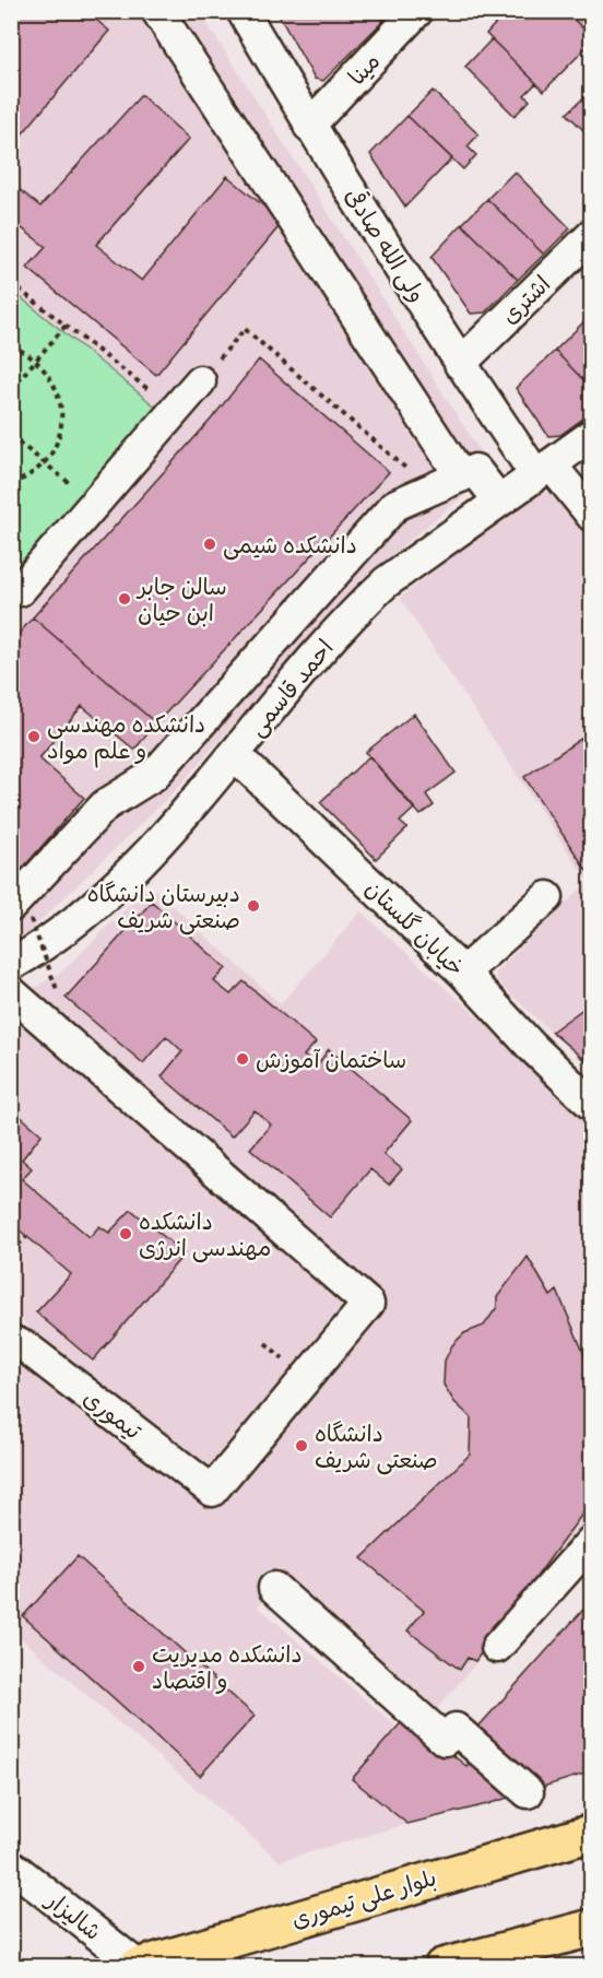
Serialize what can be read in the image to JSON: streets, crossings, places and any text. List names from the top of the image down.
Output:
{
  "streets": {
    "main road": ["بلوار علی تیموری"],
    "street": [
      "مینا",
      "ولی الله صادقی",
      "اشتری",
      "احمد قاسمی",
      "خیابان گلستان",
      "تیموری",
      "شالیزار"
    ]
  },
  "crossings": [
    ["مینا", "ولی الله صادقی"],
    ["ولی الله صادقی", "اشتری"],
    ["ولی الله صادقی", "احمد قاسمی"],
    ["احمد قاسمی", "خیابان گلستان"],
    ["بلوار علی تیموری", "شالیزار"]
  ],
  "places": [
    "دانشکده شیمی",
    "سالن جابر ابن حیان",
    "دانشکده مهندسی و علم مواد",
    "دبیرستان دانشگاه صنعتی شریف",
    "ساختمان آموزش",
    "دانشکده مهندسی انرژی",
    "دانشگاه صنعتی شریف",
    "دانشکده مدیریت و اقتصاد"
  ]
}
